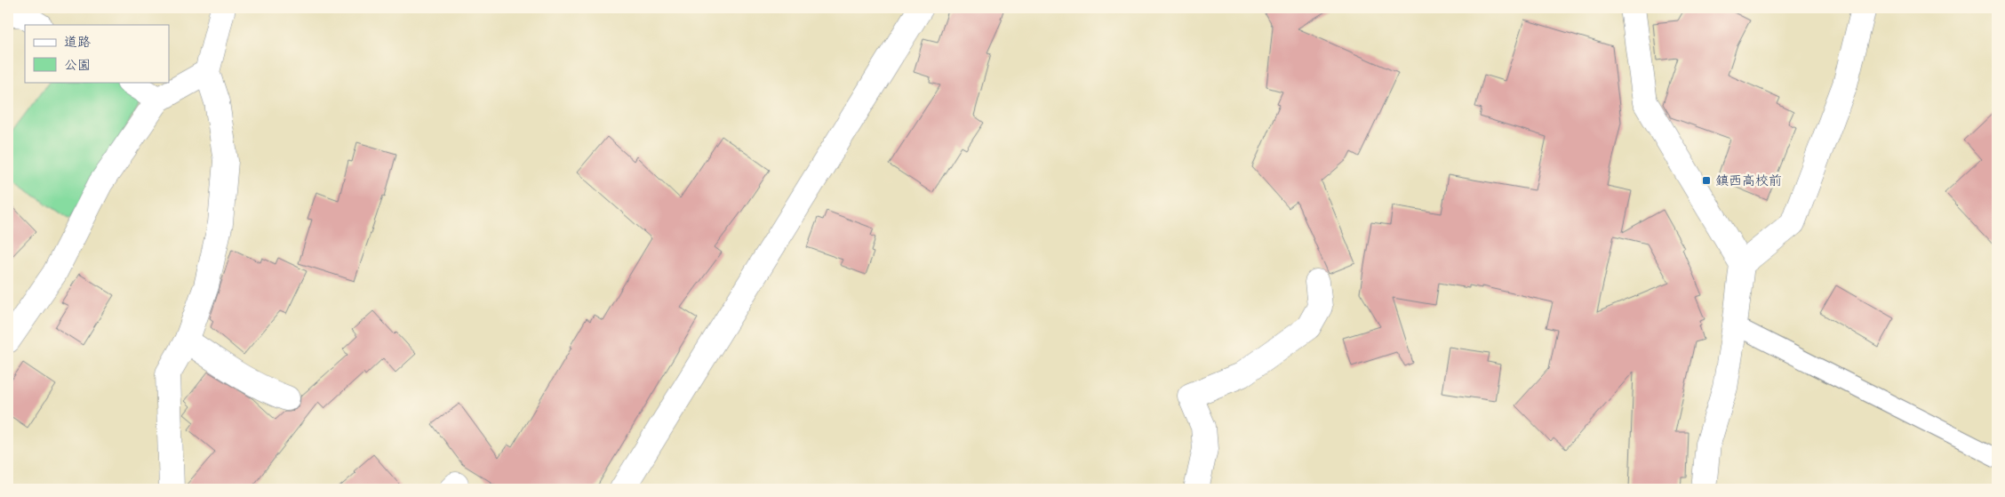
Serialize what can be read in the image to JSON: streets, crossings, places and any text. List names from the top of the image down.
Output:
{
  "places": {
    "transit": ["鎮西高校前"]
  },
  "legend": ["道路", "公園"]
}
